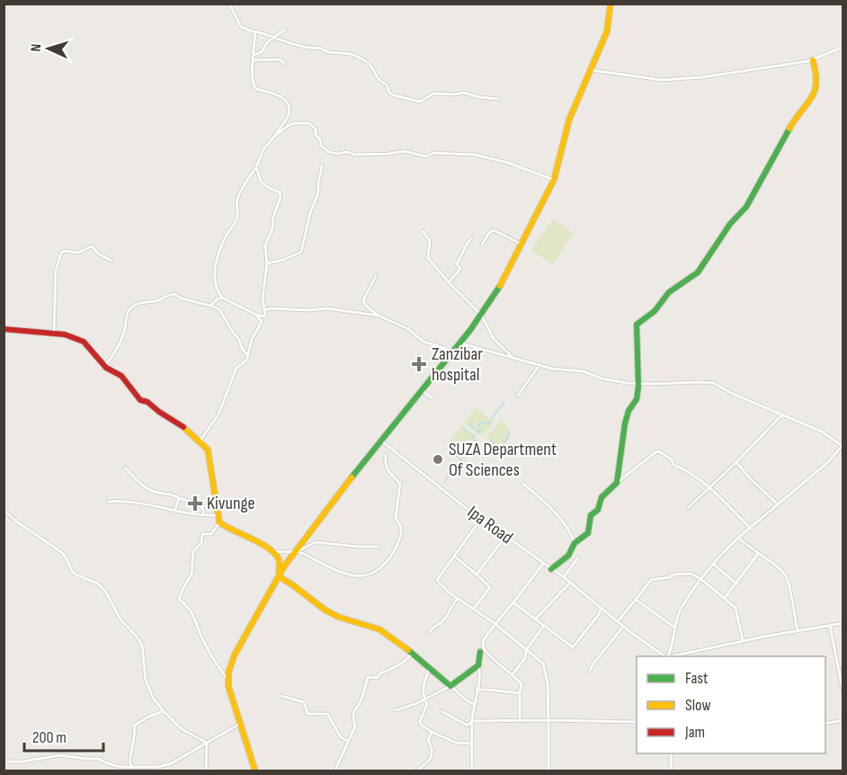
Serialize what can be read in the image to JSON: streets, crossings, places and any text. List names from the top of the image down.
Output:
{
  "streets": {
    "street": ["Ipa Road"]
  },
  "places": {
    "health": ["Zanzibar hospital", "Kivunge"],
    "other": ["SUZA Department Of Sciences"]
  },
  "legend": ["Fast", "Slow", "Jam"],
  "scale_bar": "200 m",
  "north": "left"
}
